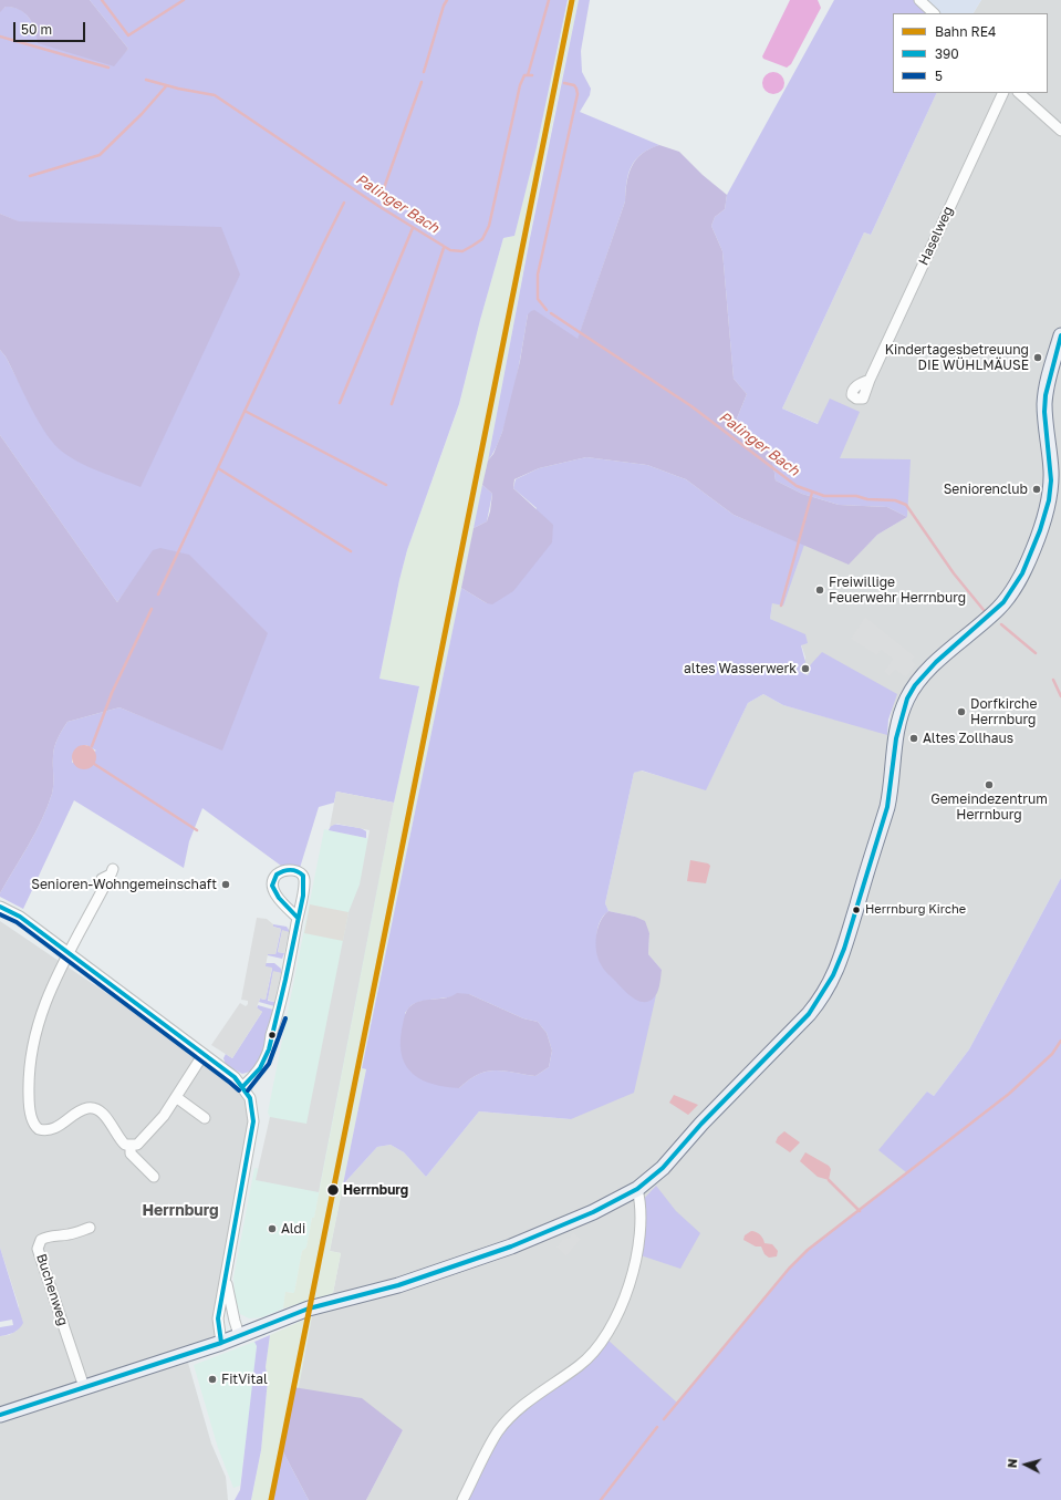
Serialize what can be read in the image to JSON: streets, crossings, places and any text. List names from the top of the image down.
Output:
{
  "streets": {
    "street": ["Haselweg", "Buchenweg"]
  },
  "districts": ["Herrnburg"],
  "water": ["Palinger Bach"],
  "places": [
    "Kindertagesbetreuung DIE WÜHLMÄUSE",
    "Seniorenclub",
    "Freiwillige Feuerwehr Herrnburg",
    "altes Wasserwerk",
    "Dorfkirche Herrnburg",
    "Altes Zollhaus",
    "Gemeindezentrum Herrnburg",
    "Senioren-Wohngemeinschaft",
    "Herrnburg Kirche",
    "Herrnburg",
    "Aldi",
    "FitVital"
  ],
  "lines": ["rail line RE4", "transit line 390", "transit line 5"],
  "legend": ["Bahn RE4", "390", "5"],
  "scale_bar": "50 m",
  "north": "left"
}
